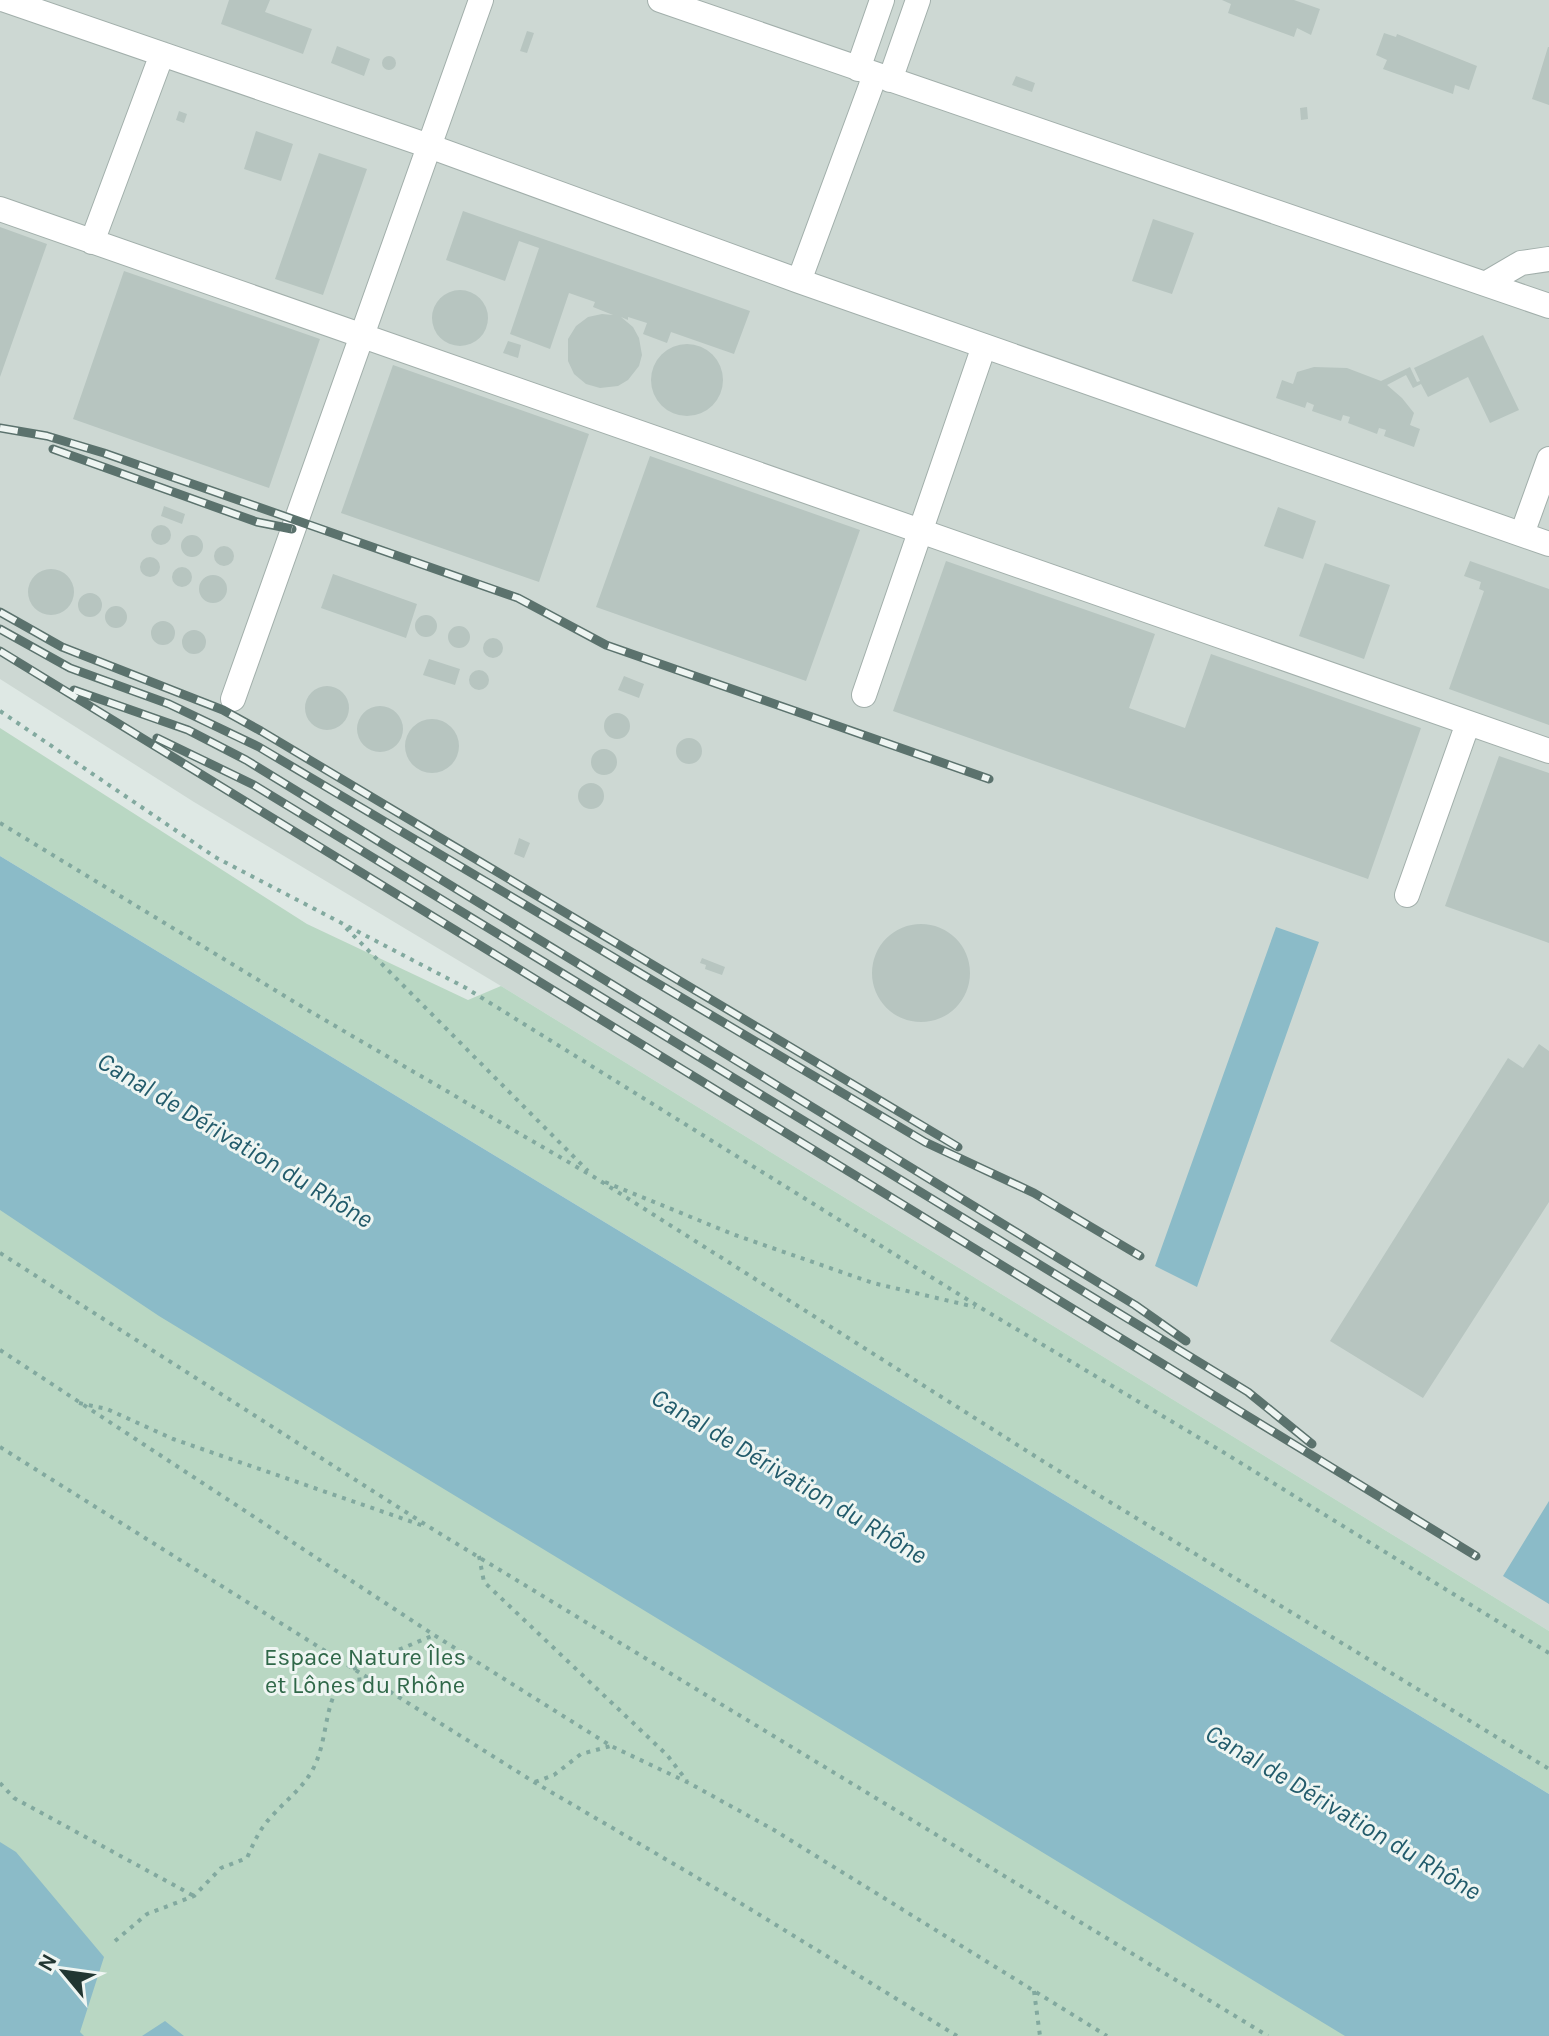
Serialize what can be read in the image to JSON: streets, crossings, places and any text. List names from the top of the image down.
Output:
{
  "water": ["Canal de Dérivation du Rhône"],
  "parks": ["Espace Nature Îles et Lônes du Rhône"],
  "north": "top left"
}
